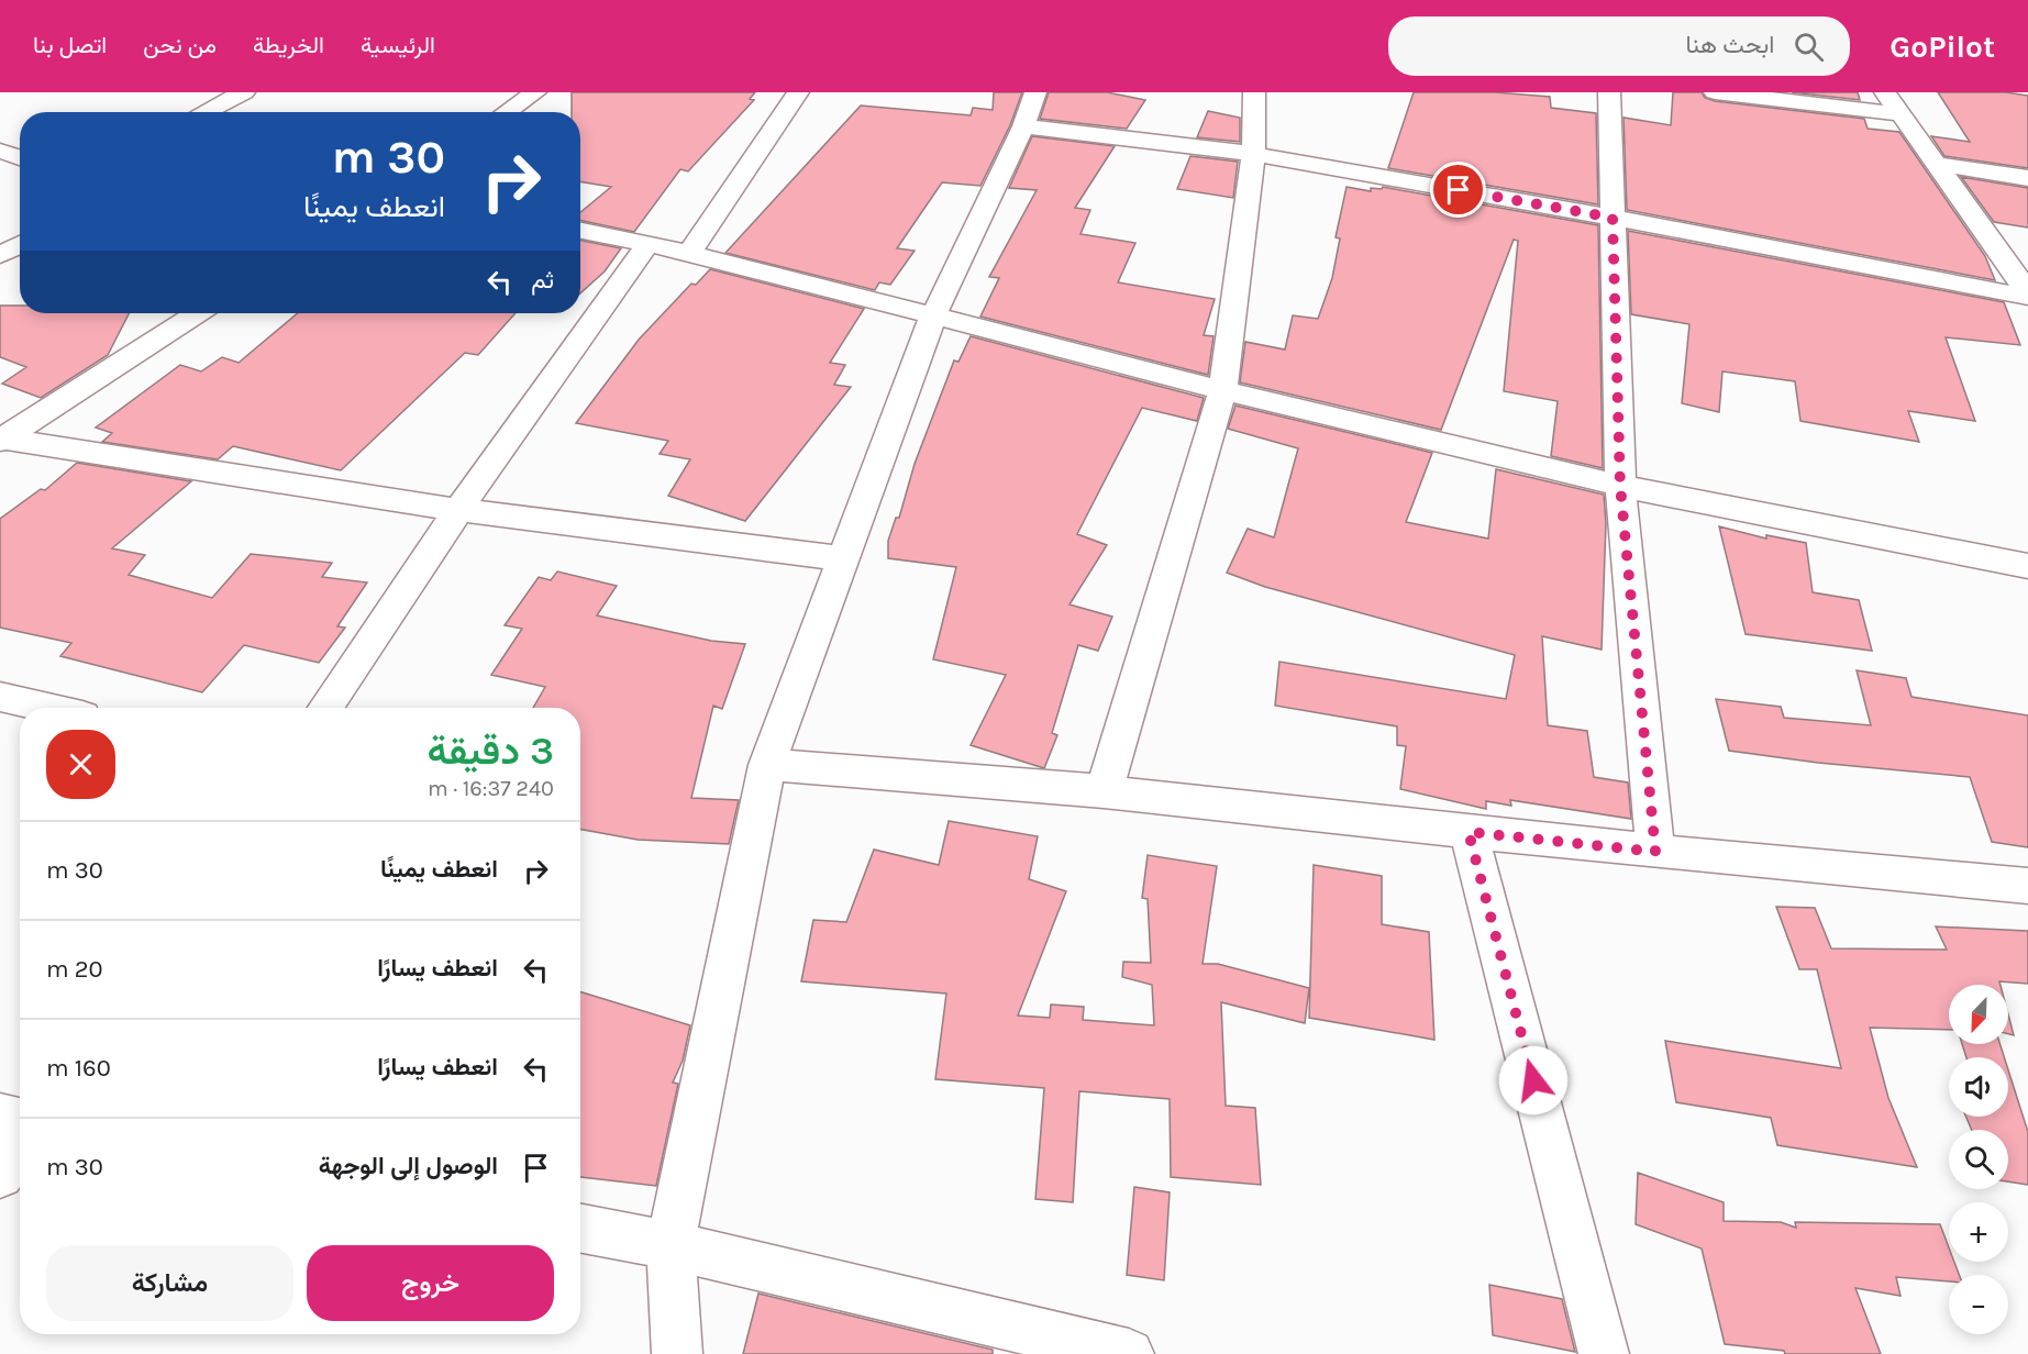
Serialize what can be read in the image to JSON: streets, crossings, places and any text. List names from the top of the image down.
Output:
{
  "north": "bottom left",
  "page": {
    "header": "GoPilot",
    "search": "ابحث هنا",
    "nav": [
      "الرئيسية",
      "الخريطة",
      "من نحن",
      "اتصل بنا"
    ],
    "turn": ["30 m", "انعطف يمينًا"],
    "then": "ثم",
    "heading": ["3 دقيقة", "240 m · 16:37"],
    "list": [
      {
        "name": "انعطف يمينًا",
        "value": "30 m"
      },
      {
        "name": "انعطف يسارًا",
        "value": "20 m"
      },
      {
        "name": "انعطف يسارًا",
        "value": "160 m"
      },
      {
        "name": "الوصول إلى الوجهة",
        "value": "30 m"
      }
    ],
    "map_buttons": ["+", "−"],
    "buttons": ["خروج", "مشاركة"]
  }
}
